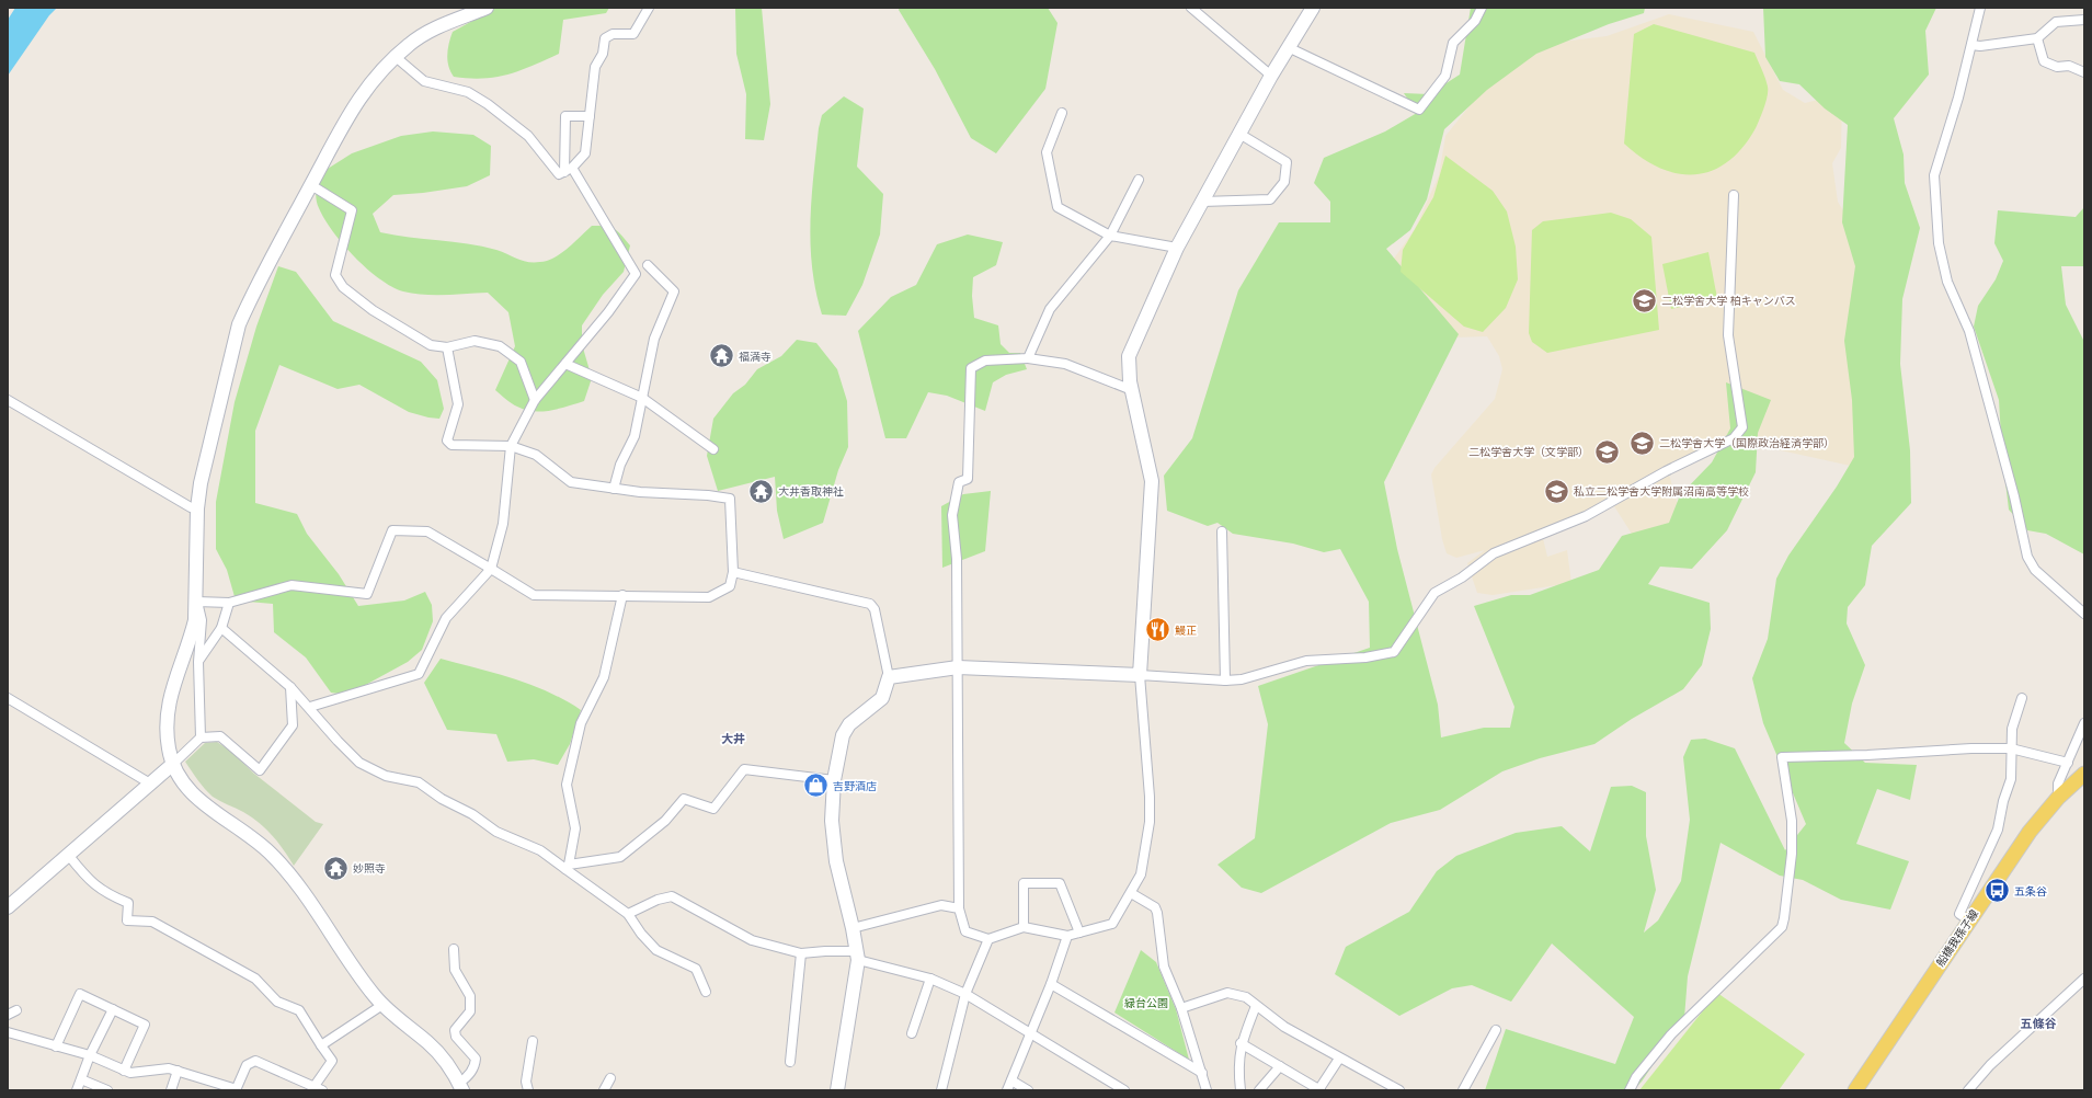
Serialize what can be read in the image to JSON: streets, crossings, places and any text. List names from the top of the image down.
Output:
{
  "streets": {
    "main road": ["船橋我孫子線"]
  },
  "districts": ["大井", "五條谷"],
  "parks": ["緑台公園"],
  "places": {
    "school or university": [
      "二松学舍大学 柏キャンパス",
      "二松学舎大学（国際政治経済学部）",
      "二松学舎大学（文学部）",
      "私立二松学舎大学附属沼南高等学校"
    ],
    "temple": ["福満寺", "大井香取神社", "妙照寺"],
    "restaurant": ["鰻正"],
    "shop": ["吉野酒店"],
    "bus stop": ["五条谷"]
  }
}
